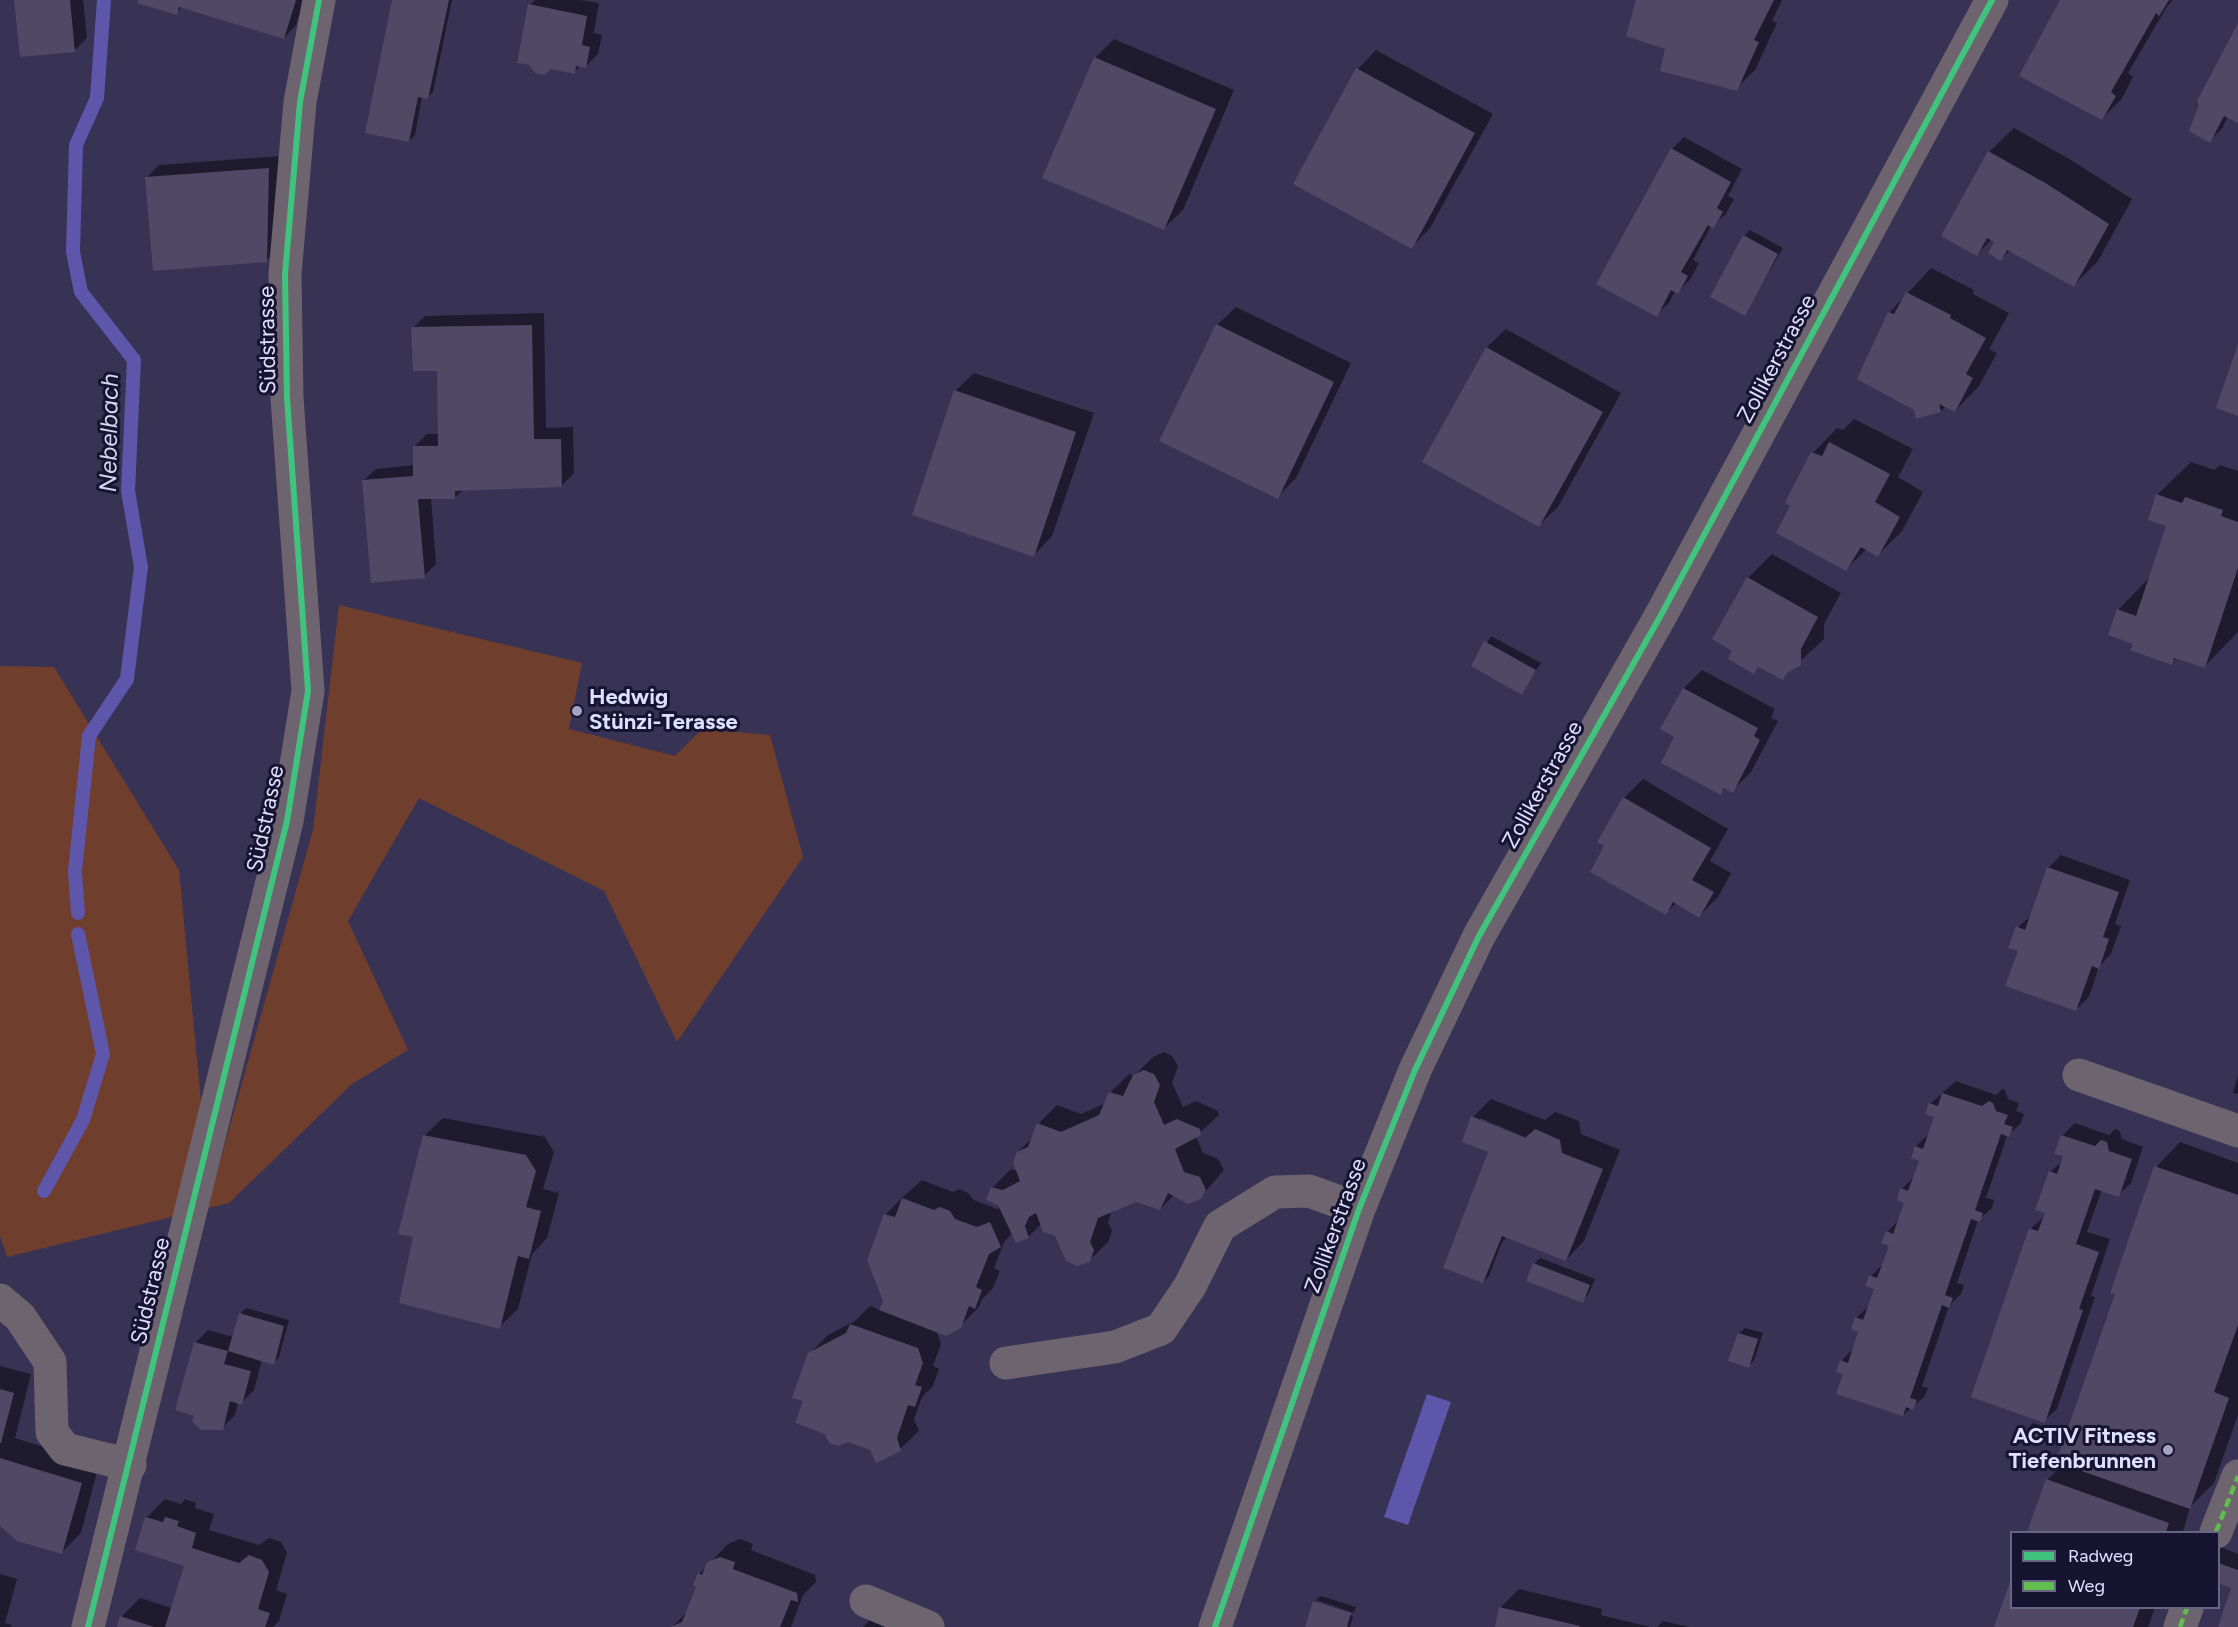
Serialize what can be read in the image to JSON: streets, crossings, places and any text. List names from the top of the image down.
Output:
{
  "streets": {
    "street": ["Südstrasse", "Zollikerstrasse"]
  },
  "water": ["Nebelbach"],
  "places": ["Hedwig Stünzi-Terasse", "ACTIV Fitness Tiefenbrunnen"],
  "legend": ["Radweg", "Weg"]
}
